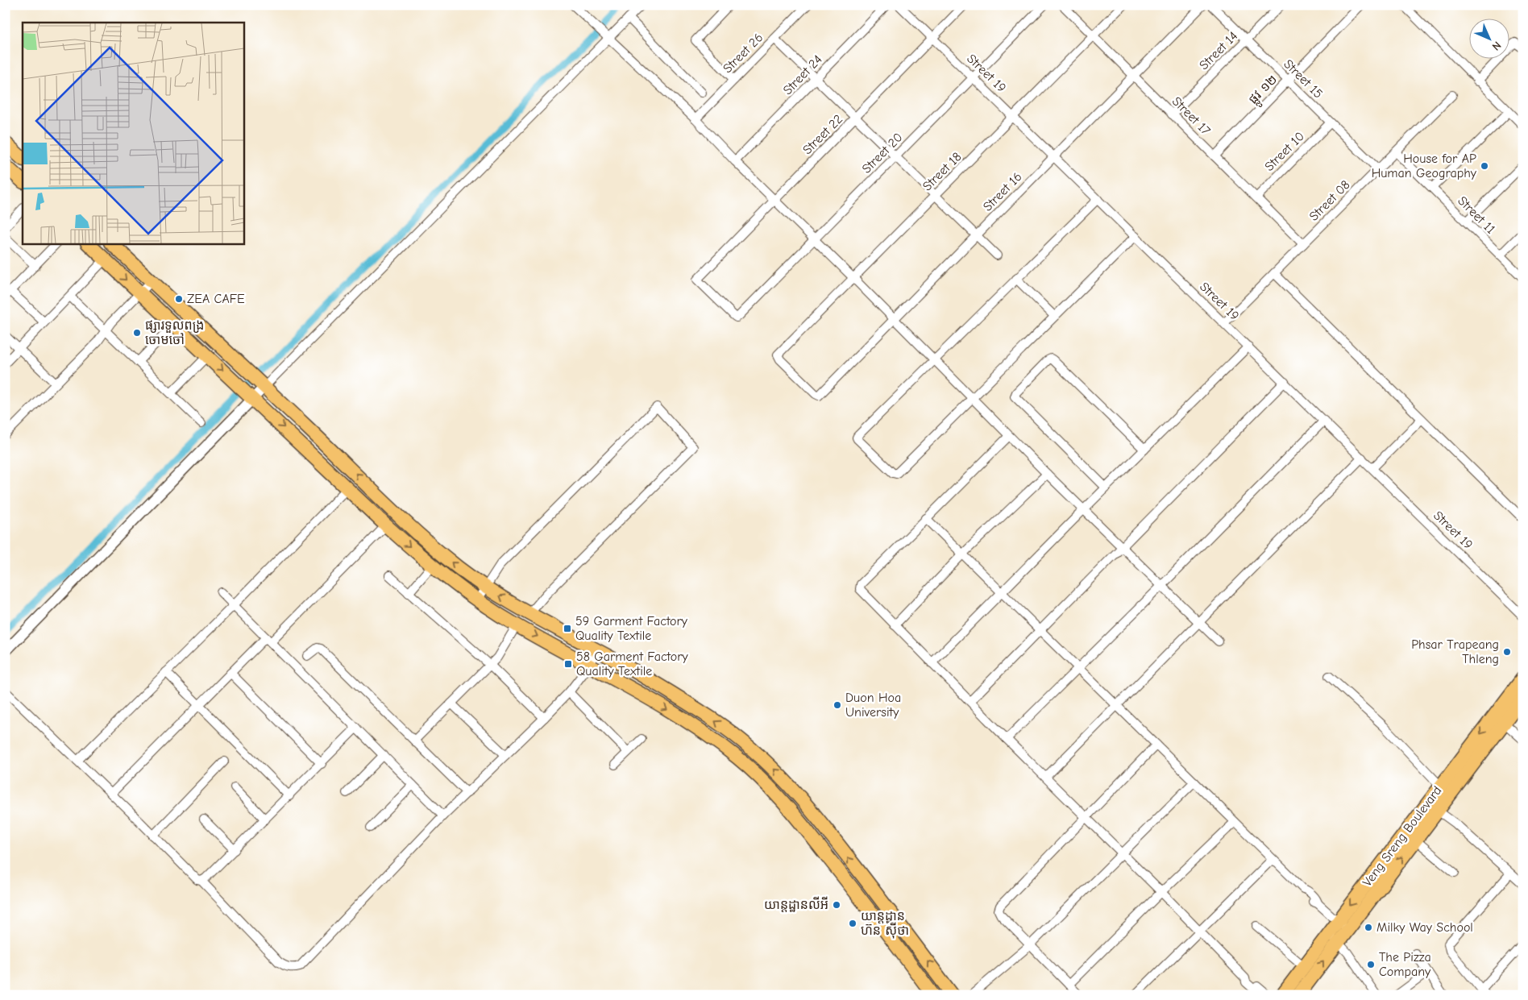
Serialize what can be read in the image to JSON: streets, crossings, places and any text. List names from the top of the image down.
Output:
{
  "streets": {
    "main road": ["Veng Sreng Boulevard"],
    "street": [
      "Street 14",
      "Street 26",
      "Street 19",
      "Street 24",
      "Street 15",
      "ផ្លូវ ១២",
      "Street 17",
      "Street 22",
      "Street 10",
      "Street 20",
      "Street 18",
      "Street 16",
      "Street 08",
      "Street 11"
    ]
  },
  "crossings": [
    ["Street 14", "Street 15"],
    ["Street 14", "Street 17"],
    ["Street 19", "Street 22"],
    ["Street 19", "Street 20"],
    ["Street 19", "Street 18"],
    ["Street 19", "Street 16"],
    ["Street 19", "Street 08"],
    ["Street 15", "ផ្លូវ ១២"],
    ["Street 15", "Street 10"],
    ["Street 15", "Street 08"],
    ["ផ្លូវ ១២", "Street 17"],
    ["Street 17", "Street 10"],
    ["Street 17", "Street 18"],
    ["Street 17", "Street 16"],
    ["Street 17", "Street 08"],
    ["Street 22", "Street 20"],
    ["Street 18", "Street 16"],
    ["Street 08", "Street 11"]
  ],
  "places": {
    "other": [
      "House for AP Human Geography",
      "ZEA CAFE",
      "ផ្សារទួលពង្រ ចោមចៅ",
      "Phsar Trapeang Thleng",
      "Duon Hoa University",
      "យាន្ដដ្ឋានលីអី",
      "យាន្ដដ្ឋាន ហ៊ន ស៊ីថា",
      "Milky Way School",
      "The Pizza Company"
    ],
    "transit": ["59 Garment Factory Quality Textile", "58 Garment Factory Quality Textile"]
  },
  "north": "bottom right"
}
